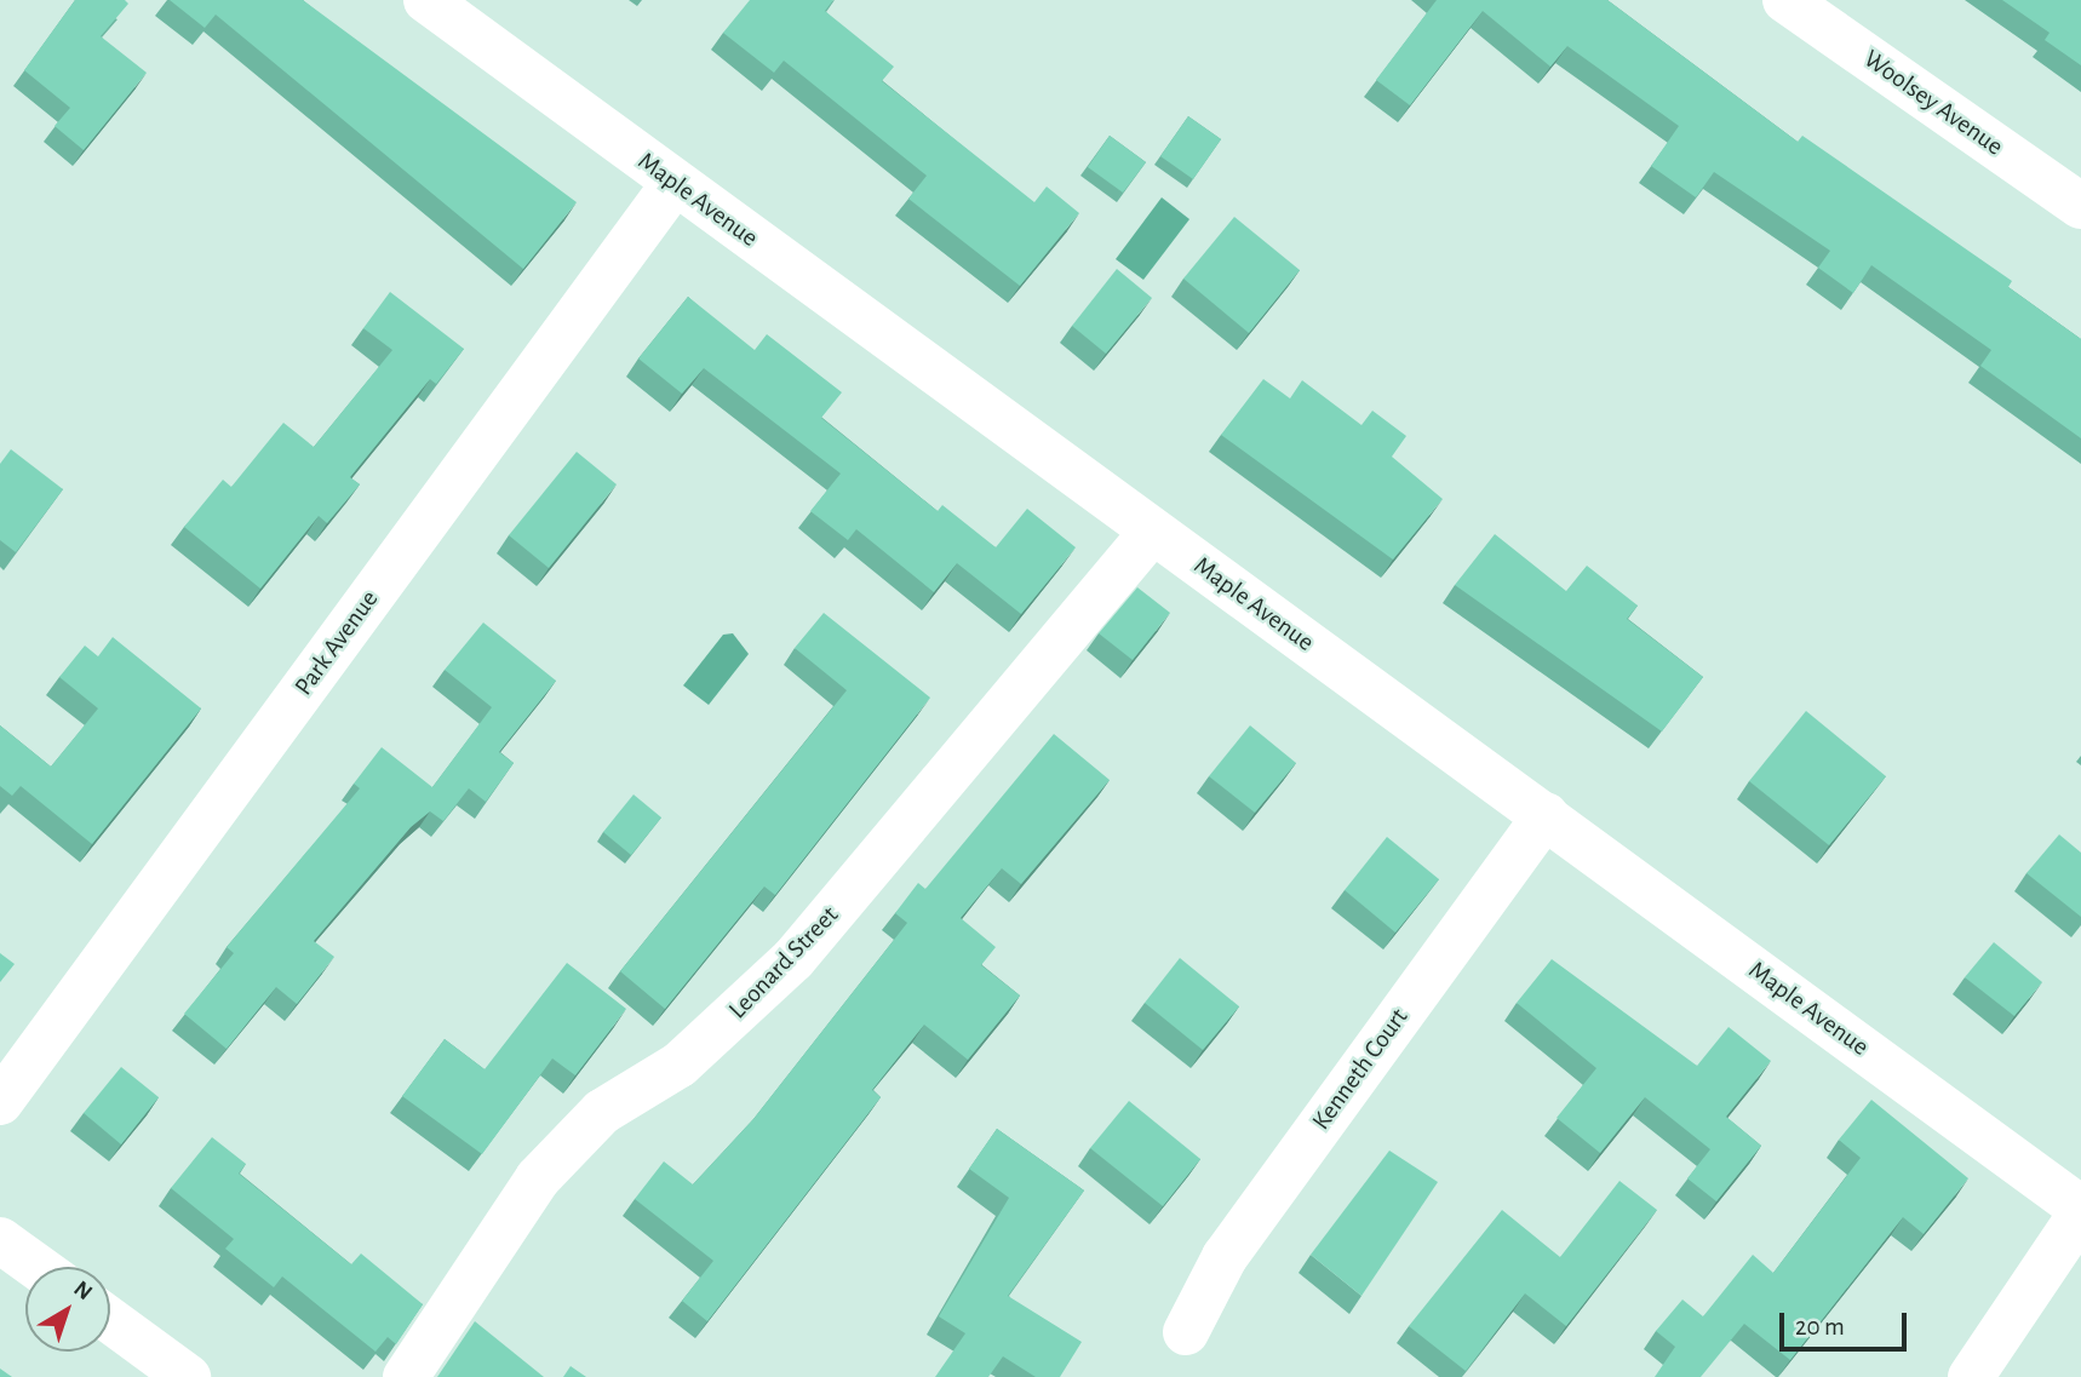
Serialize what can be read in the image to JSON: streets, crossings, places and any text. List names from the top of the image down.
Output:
{
  "streets": {
    "street": [
      "Woolsey Avenue",
      "Maple Avenue",
      "Park Avenue",
      "Leonard Street",
      "Kenneth Court"
    ]
  },
  "crossings": [
    ["Maple Avenue", "Park Avenue"],
    ["Maple Avenue", "Leonard Street"],
    ["Maple Avenue", "Kenneth Court"]
  ],
  "scale_bar": "20 m",
  "north": "top right"
}
